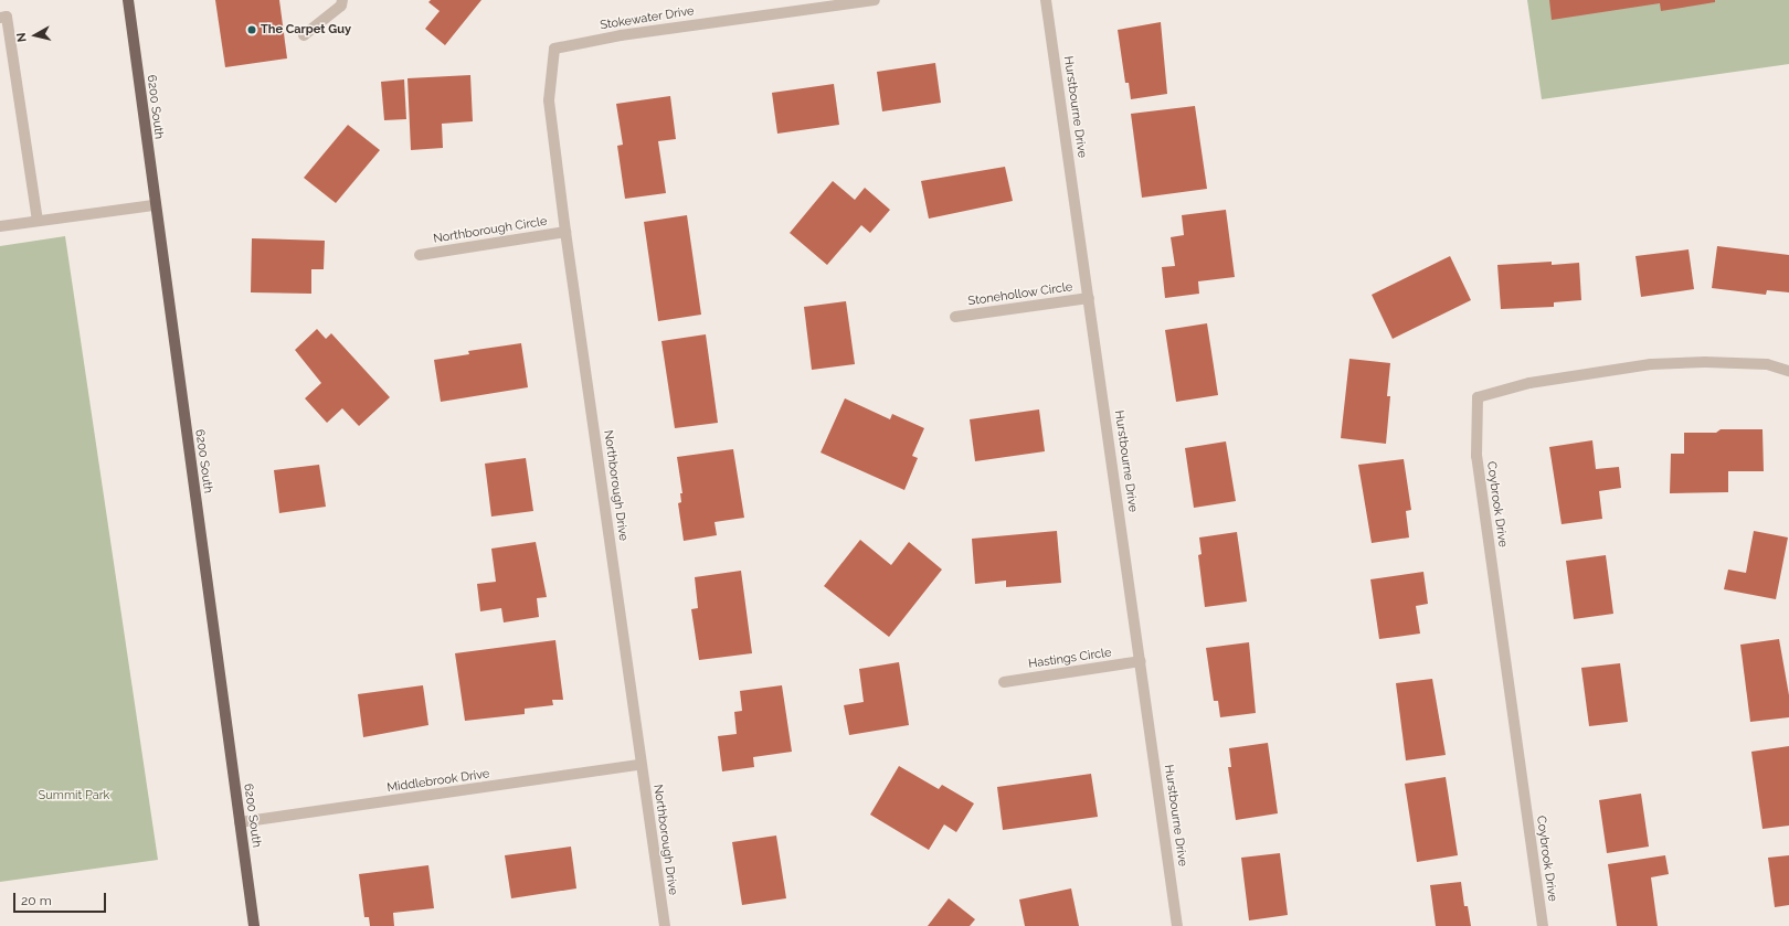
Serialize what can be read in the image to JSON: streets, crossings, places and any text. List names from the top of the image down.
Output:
{
  "streets": {
    "main road": ["6200 South"],
    "street": [
      "Stokewater Drive",
      "Hurstbourne Drive",
      "Northborough Circle",
      "Stonehollow Circle",
      "Northborough Drive",
      "Coybrook Drive",
      "Hastings Circle",
      "Middlebrook Drive"
    ]
  },
  "crossings": [
    ["Stokewater Drive", "Northborough Drive"],
    ["6200 South", "Middlebrook Drive"],
    ["Hurstbourne Drive", "Stonehollow Circle"],
    ["Hurstbourne Drive", "Hastings Circle"],
    ["Northborough Circle", "Northborough Drive"],
    ["Northborough Drive", "Middlebrook Drive"]
  ],
  "parks": ["Summit Park"],
  "places": ["The Carpet Guy"],
  "scale_bar": "20 m",
  "north": "left"
}
